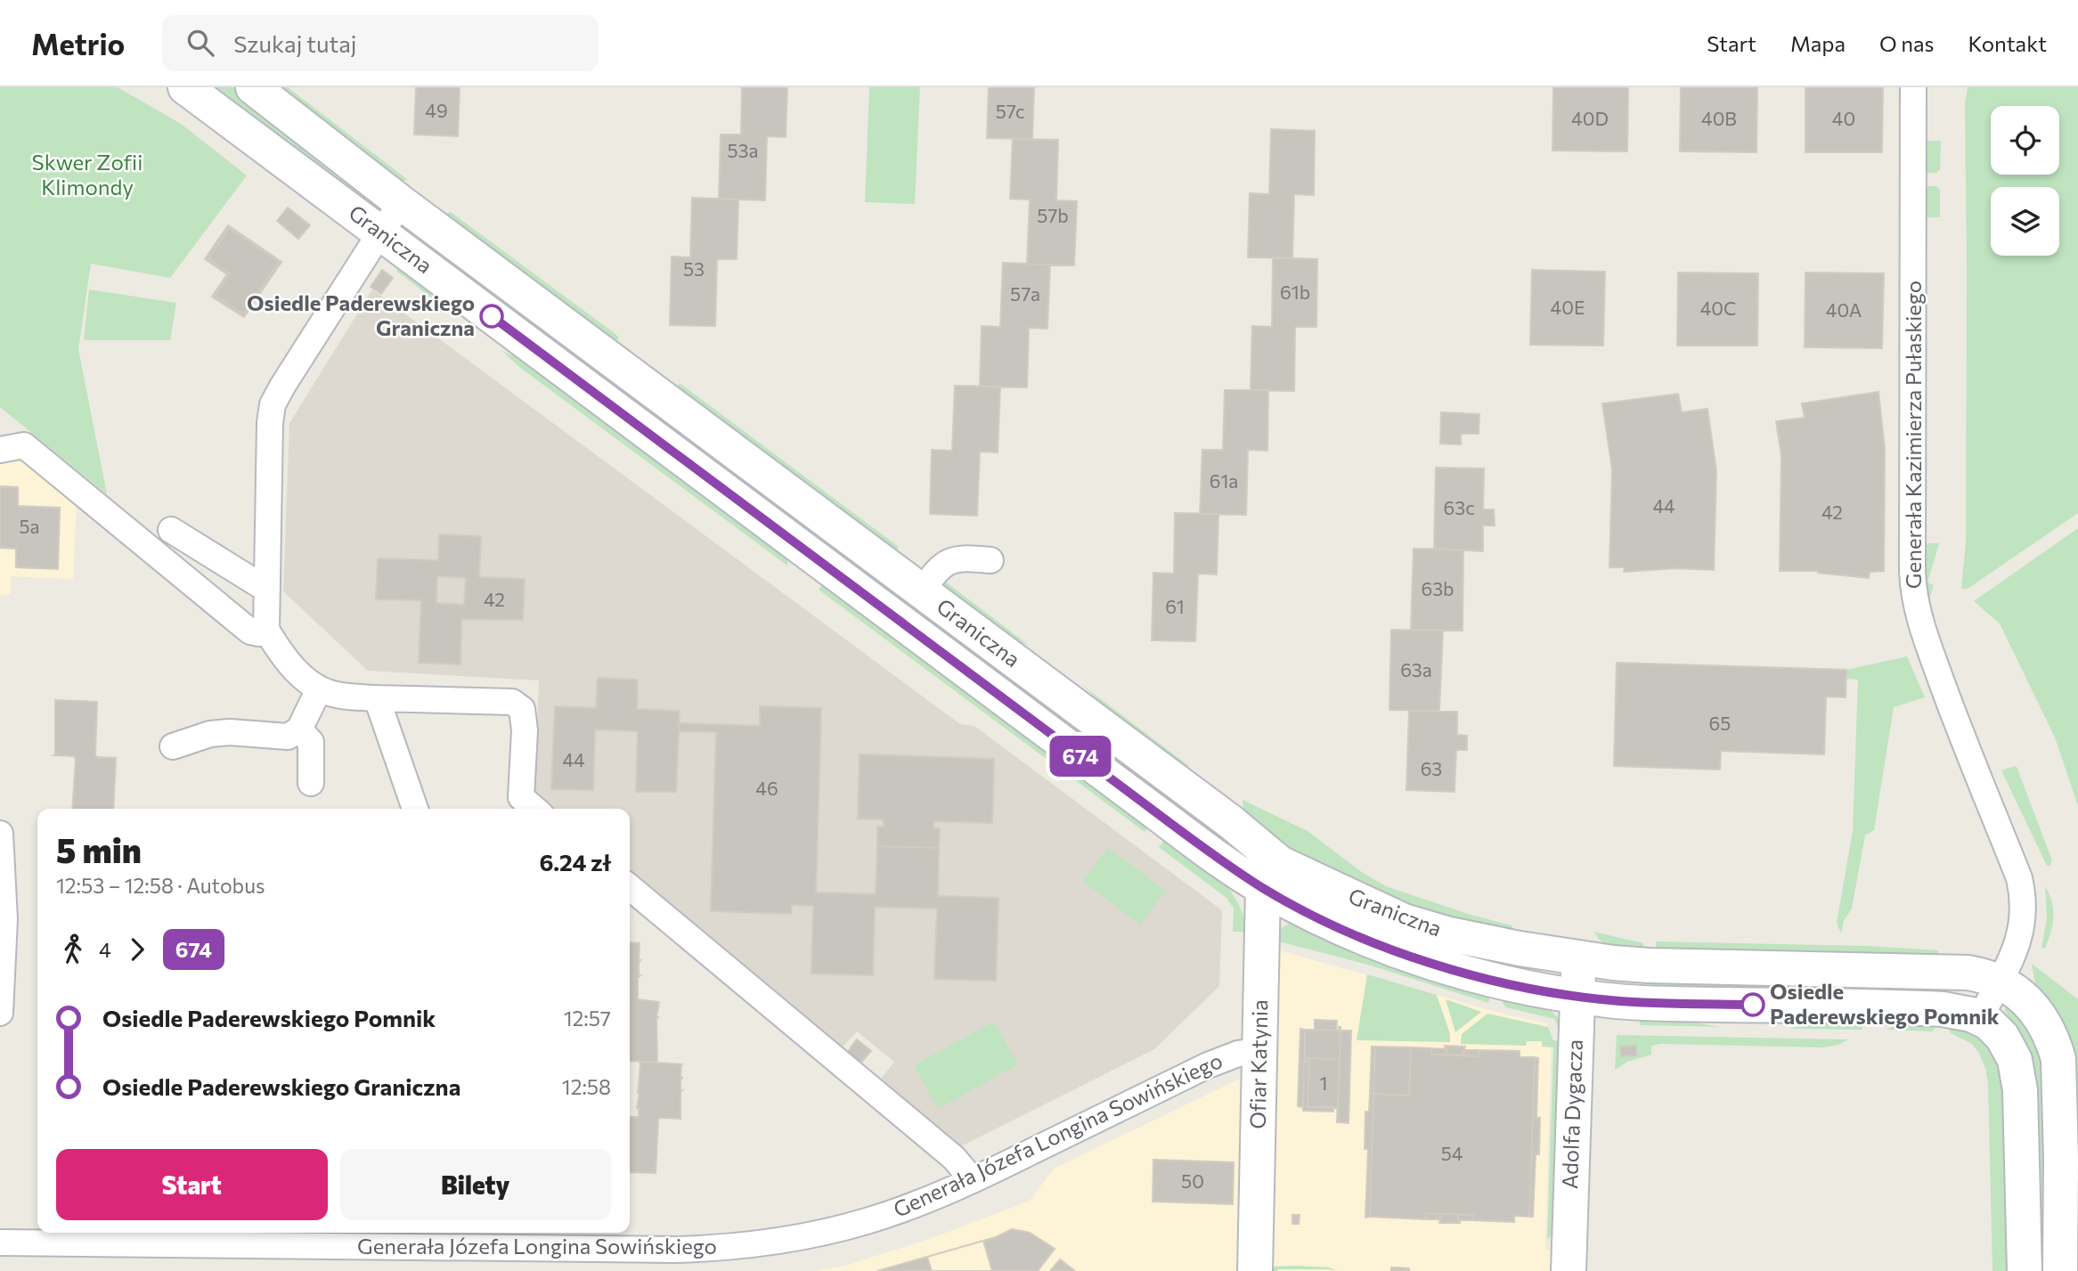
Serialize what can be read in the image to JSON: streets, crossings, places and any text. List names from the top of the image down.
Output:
{
  "streets": {
    "street": [
      "Graniczna",
      "Generała Kazimierza Pułaskiego",
      "Ofiar Katynia",
      "Adolfa Dygacza",
      "Generała Józefa Longina Sowińskiego"
    ]
  },
  "crossings": [
    ["Graniczna", "Generała Kazimierza Pułaskiego"],
    ["Graniczna", "Ofiar Katynia"],
    ["Graniczna", "Adolfa Dygacza"],
    ["Ofiar Katynia", "Generała Józefa Longina Sowińskiego"]
  ],
  "parks": ["Skwer Zofii Klimondy"],
  "places": ["Osiedle Paderewskiego Graniczna", "Osiedle Paderewskiego Pomnik"],
  "lines": ["bus line 674"],
  "house_numbers": [
    "49",
    "57c",
    "40D",
    "40B",
    "40",
    "53a",
    "57b",
    "53",
    "61b",
    "57a",
    "40E",
    "40C",
    "40A",
    "61a",
    "44",
    "63c",
    "42",
    "5a",
    "63b",
    "42",
    "61",
    "63a",
    "65",
    "44",
    "63",
    "46",
    "1",
    "54",
    "50"
  ],
  "page": {
    "header": "Metrio",
    "search": "Szukaj tutaj",
    "nav": [
      "Start",
      "Mapa",
      "O nas",
      "Kontakt"
    ],
    "on_map": "674",
    "heading": ["5 min", "12:53 – 12:58 · Autobus", "6.24 zł"],
    "legs": ["4", "674"],
    "list": [
      {
        "name": "Osiedle Paderewskiego Pomnik",
        "value": "12:57"
      },
      {
        "name": "Osiedle Paderewskiego Graniczna",
        "value": "12:58"
      }
    ],
    "buttons": ["Start", "Bilety"]
  }
}
